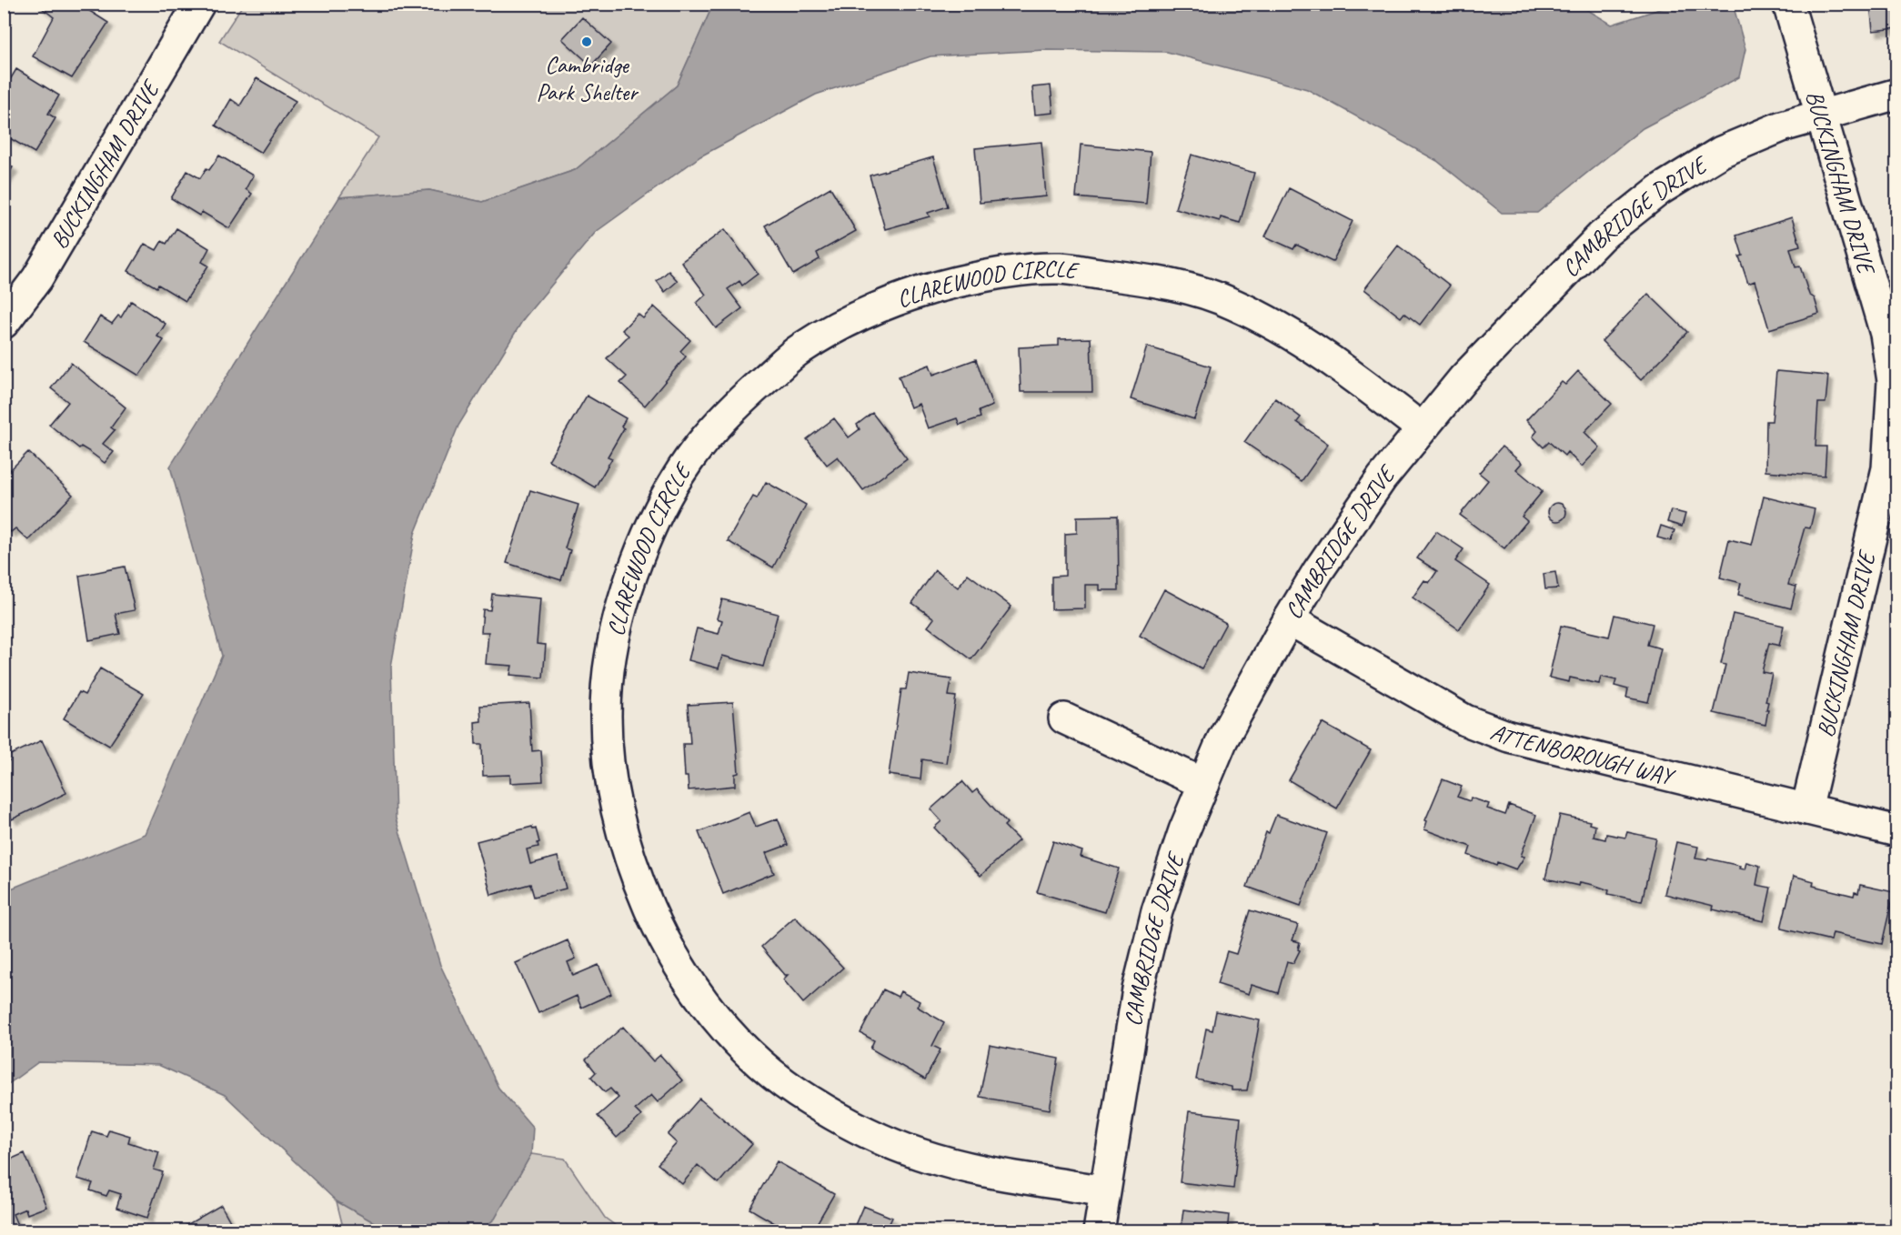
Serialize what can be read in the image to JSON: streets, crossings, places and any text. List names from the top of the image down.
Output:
{
  "streets": {
    "street": [
      "BUCKINGHAM DRIVE",
      "CAMBRIDGE DRIVE",
      "CLAREWOOD CIRCLE",
      "ATTENBOROUGH WAY"
    ]
  },
  "crossings": [
    ["BUCKINGHAM DRIVE", "CAMBRIDGE DRIVE"],
    ["BUCKINGHAM DRIVE", "ATTENBOROUGH WAY"],
    ["CAMBRIDGE DRIVE", "CLAREWOOD CIRCLE"],
    ["CAMBRIDGE DRIVE", "ATTENBOROUGH WAY"]
  ],
  "places": ["Cambridge Park Shelter"]
}
